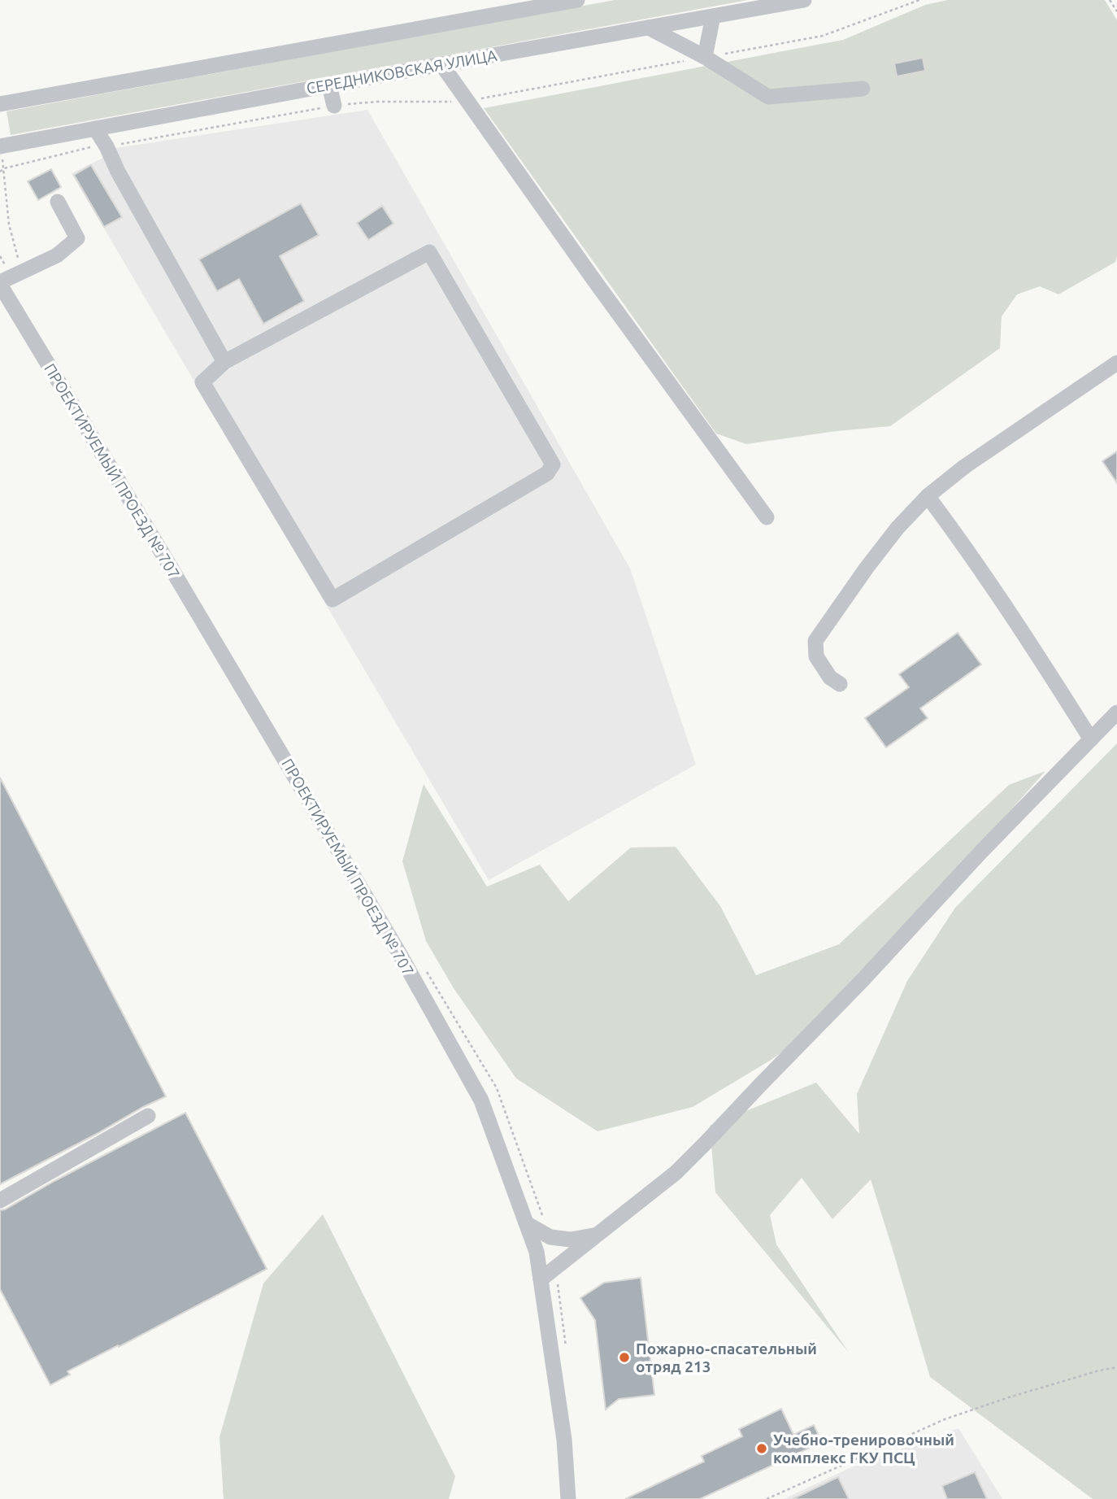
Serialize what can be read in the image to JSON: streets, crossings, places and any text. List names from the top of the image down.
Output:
{
  "streets": {
    "street": ["СЕРЕДНИКОВСКАЯ УЛИЦА", "ПРОЕКТИРУЕМЫЙ ПРОЕЗД № 707"]
  },
  "places": ["Пожарно-спасательный отряд 213", "Учебно-тренировочный комплекс ГКУ ПСЦ"]
}
